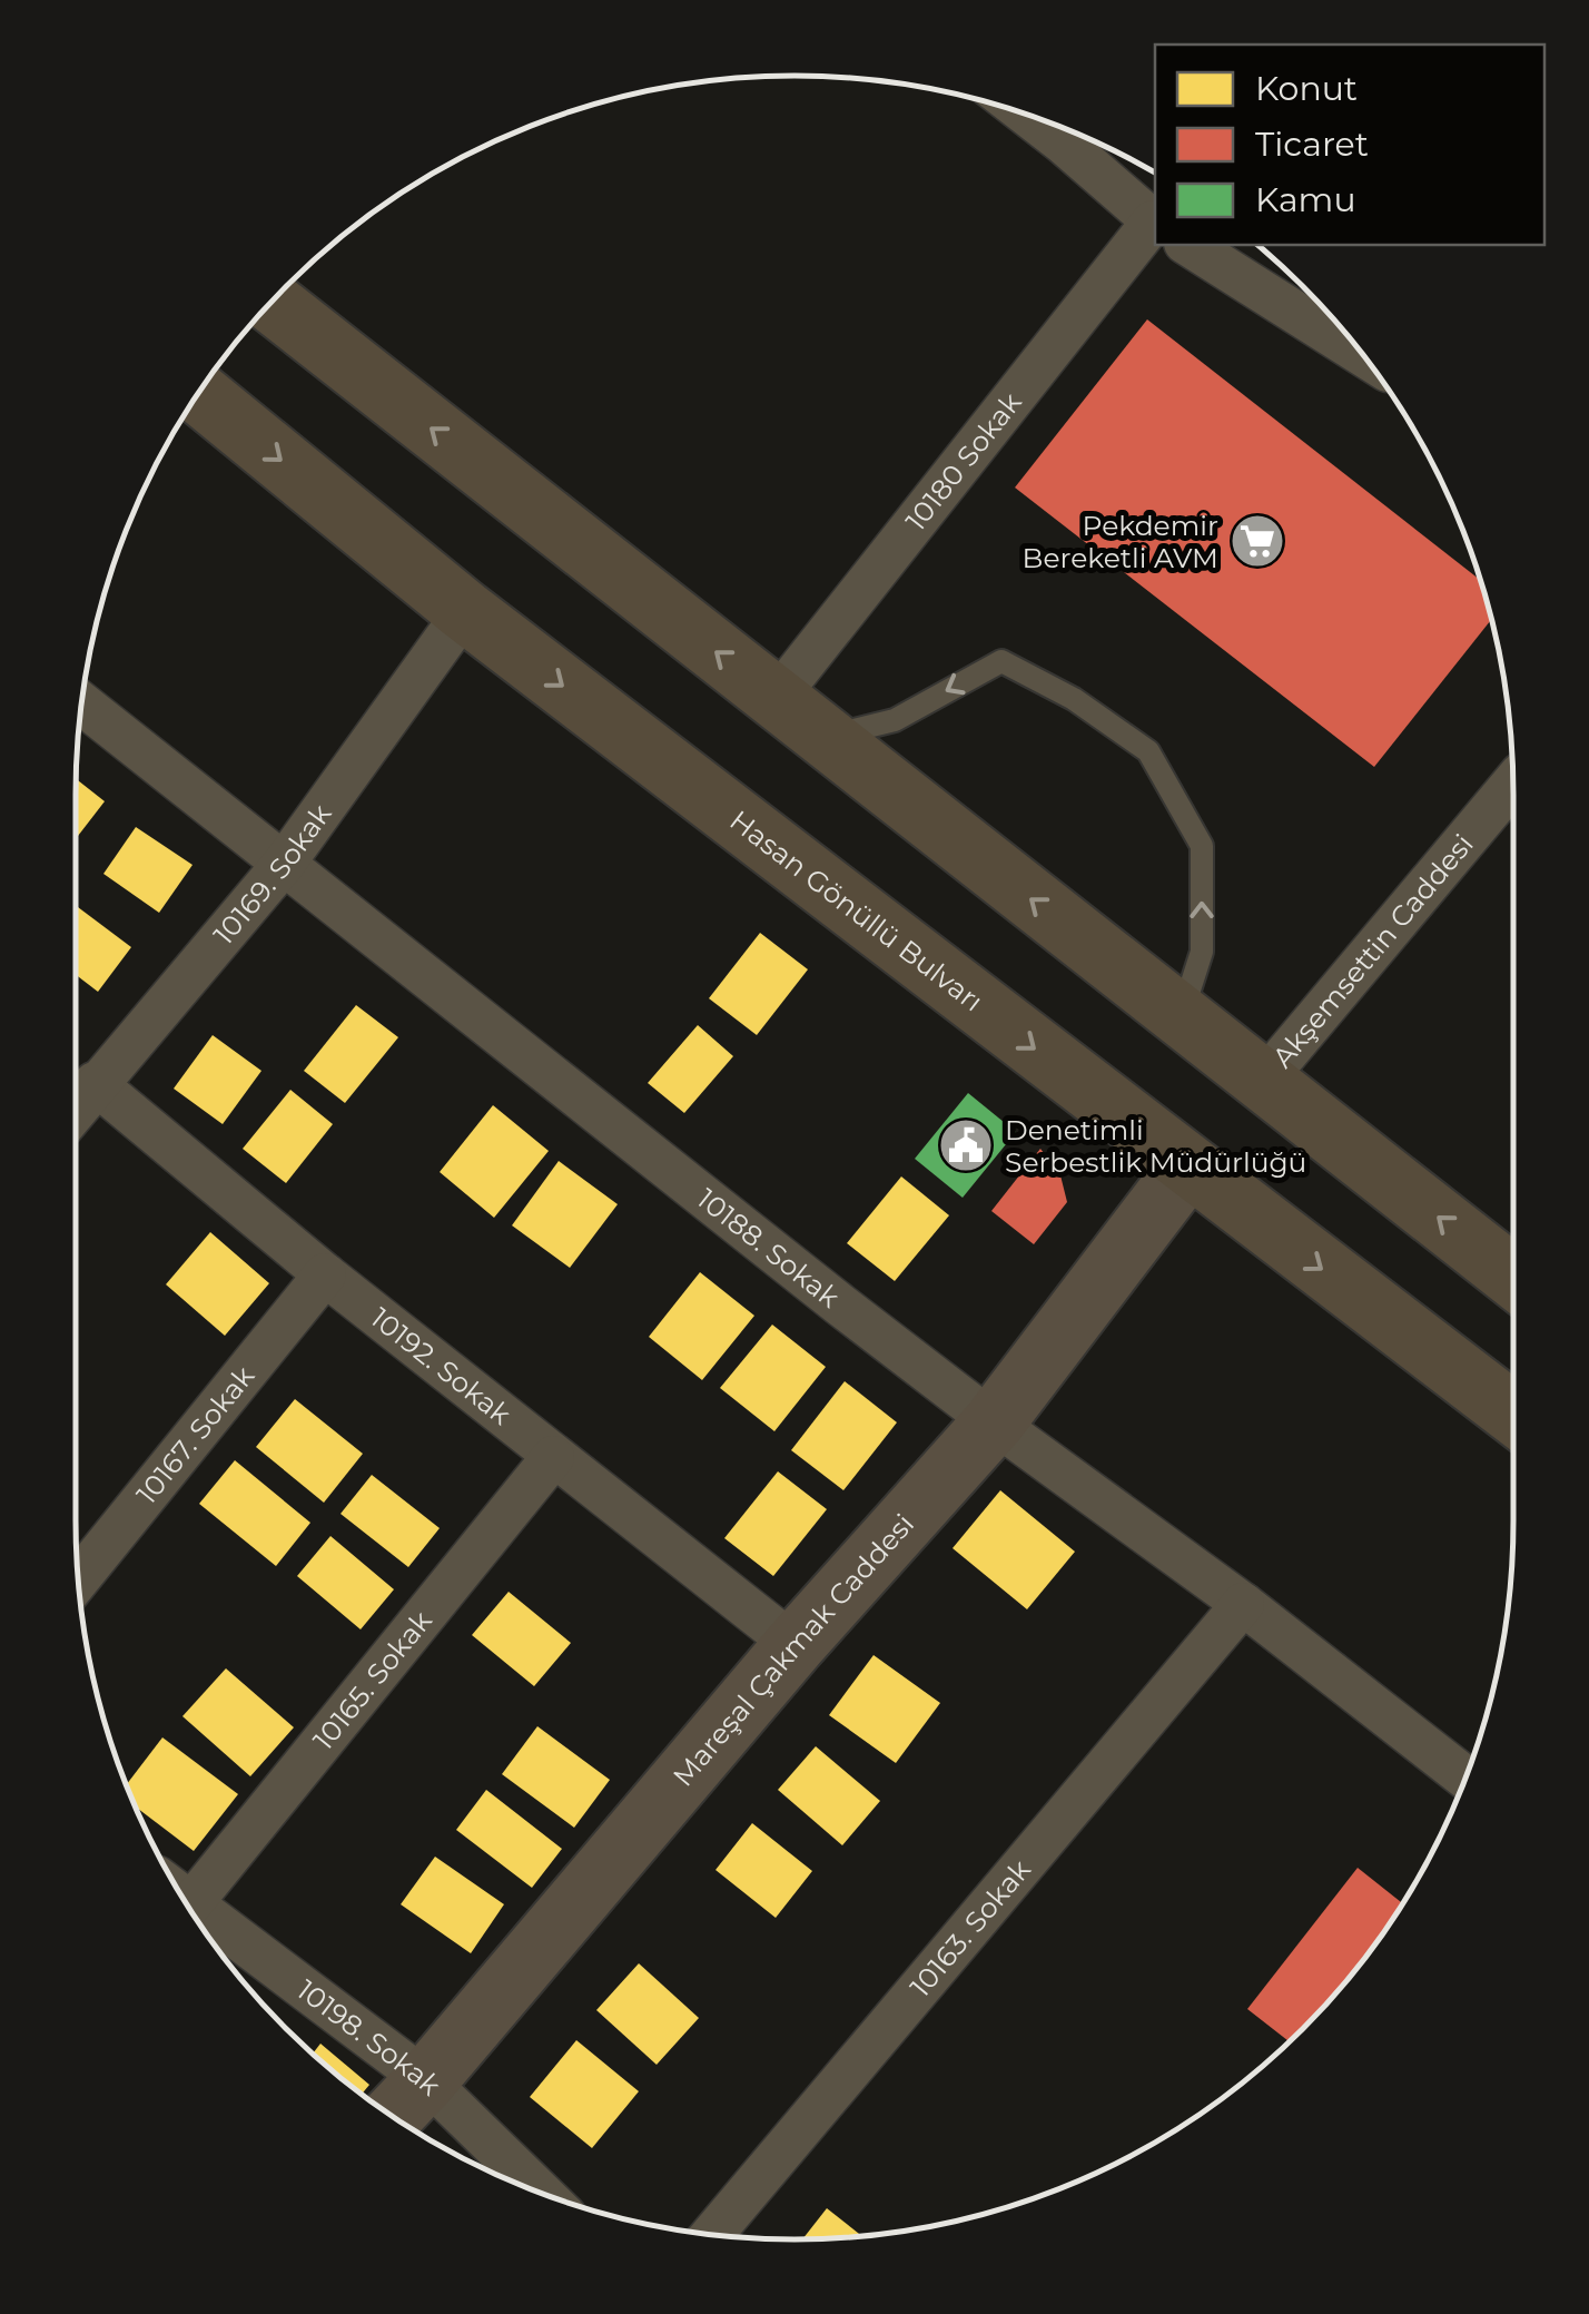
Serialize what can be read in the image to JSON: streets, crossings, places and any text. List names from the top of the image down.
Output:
{
  "streets": {
    "main road": ["Hasan Gönüllü Bulvarı"],
    "street": [
      "10180 Sokak",
      "10169. Sokak",
      "Akşemsettin Caddesi",
      "10188. Sokak",
      "10192. Sokak",
      "10167. Sokak",
      "Mareşal Çakmak Caddesi",
      "10165. Sokak",
      "10163. Sokak",
      "10198. Sokak"
    ]
  },
  "crossings": [
    ["10169. Sokak", "Hasan Gönüllü Bulvarı"],
    ["10169. Sokak", "10188. Sokak"],
    ["10169. Sokak", "10192. Sokak"],
    ["Hasan Gönüllü Bulvarı", "Mareşal Çakmak Caddesi"],
    ["10188. Sokak", "Mareşal Çakmak Caddesi"],
    ["10188. Sokak", "10163. Sokak"],
    ["10192. Sokak", "10167. Sokak"],
    ["10192. Sokak", "Mareşal Çakmak Caddesi"],
    ["10192. Sokak", "10165. Sokak"],
    ["Mareşal Çakmak Caddesi", "10198. Sokak"],
    ["10165. Sokak", "10198. Sokak"]
  ],
  "places": {
    "supermarket": ["Pekdemir Bereketli AVM"],
    "public building": ["Denetimli Serbestlik Müdürlüğü"]
  },
  "legend": ["Konut", "Ticaret", "Kamu"]
}
